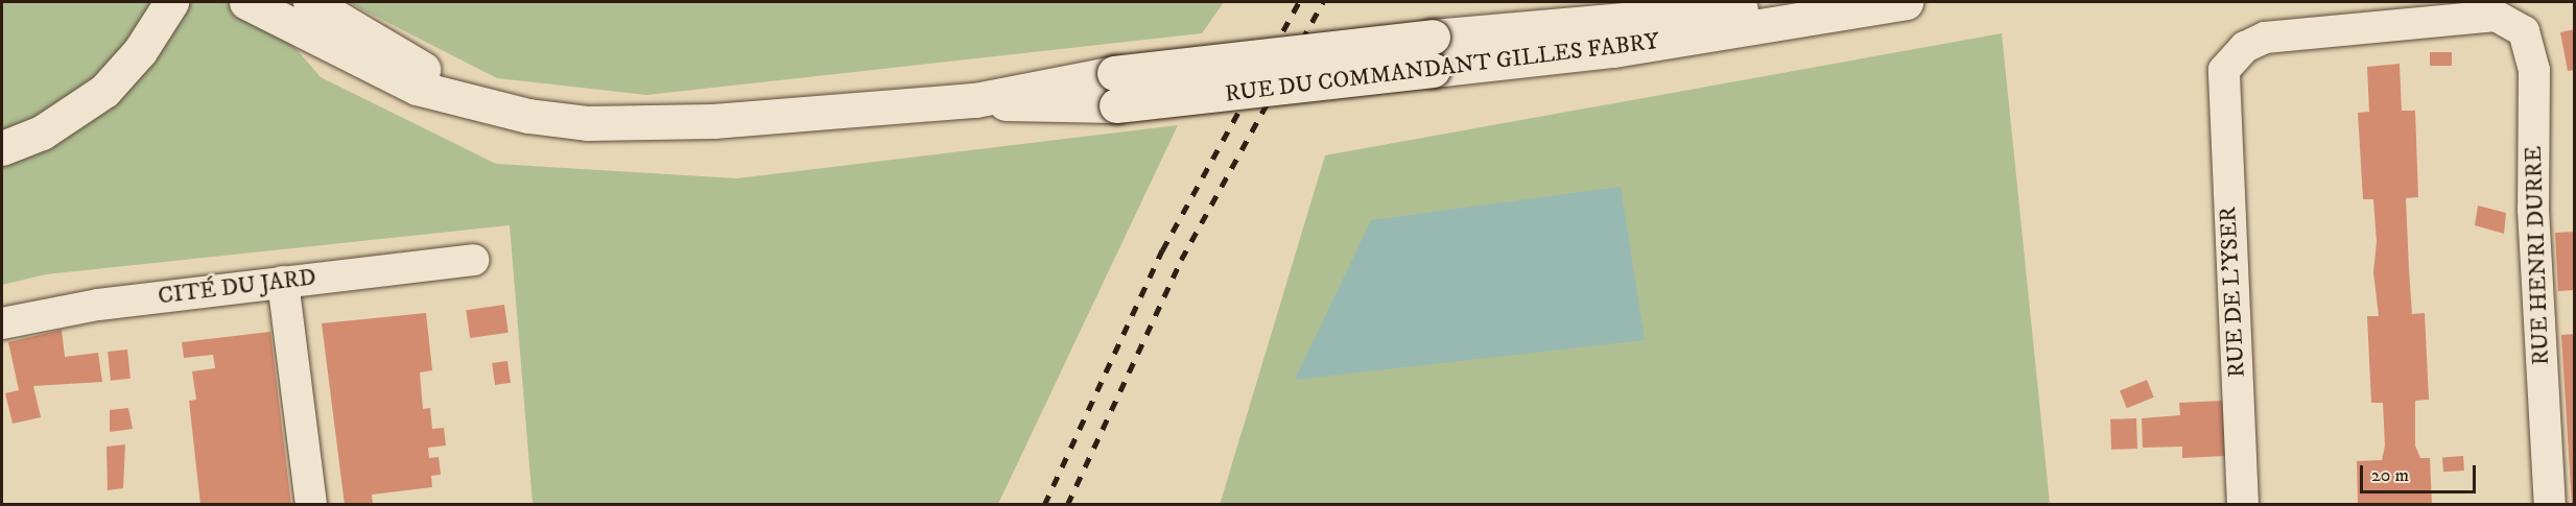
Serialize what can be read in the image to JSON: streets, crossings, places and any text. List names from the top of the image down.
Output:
{
  "streets": {
    "street": [
      "RUE DU COMMANDANT GILLES FABRY",
      "RUE HENRI DURRE",
      "CITÉ DU JARD",
      "RUE DE L'YSER"
    ]
  },
  "crossings": [
    ["RUE HENRI DURRE", "RUE DE L'YSER"]
  ],
  "scale_bar": "20 m"
}
